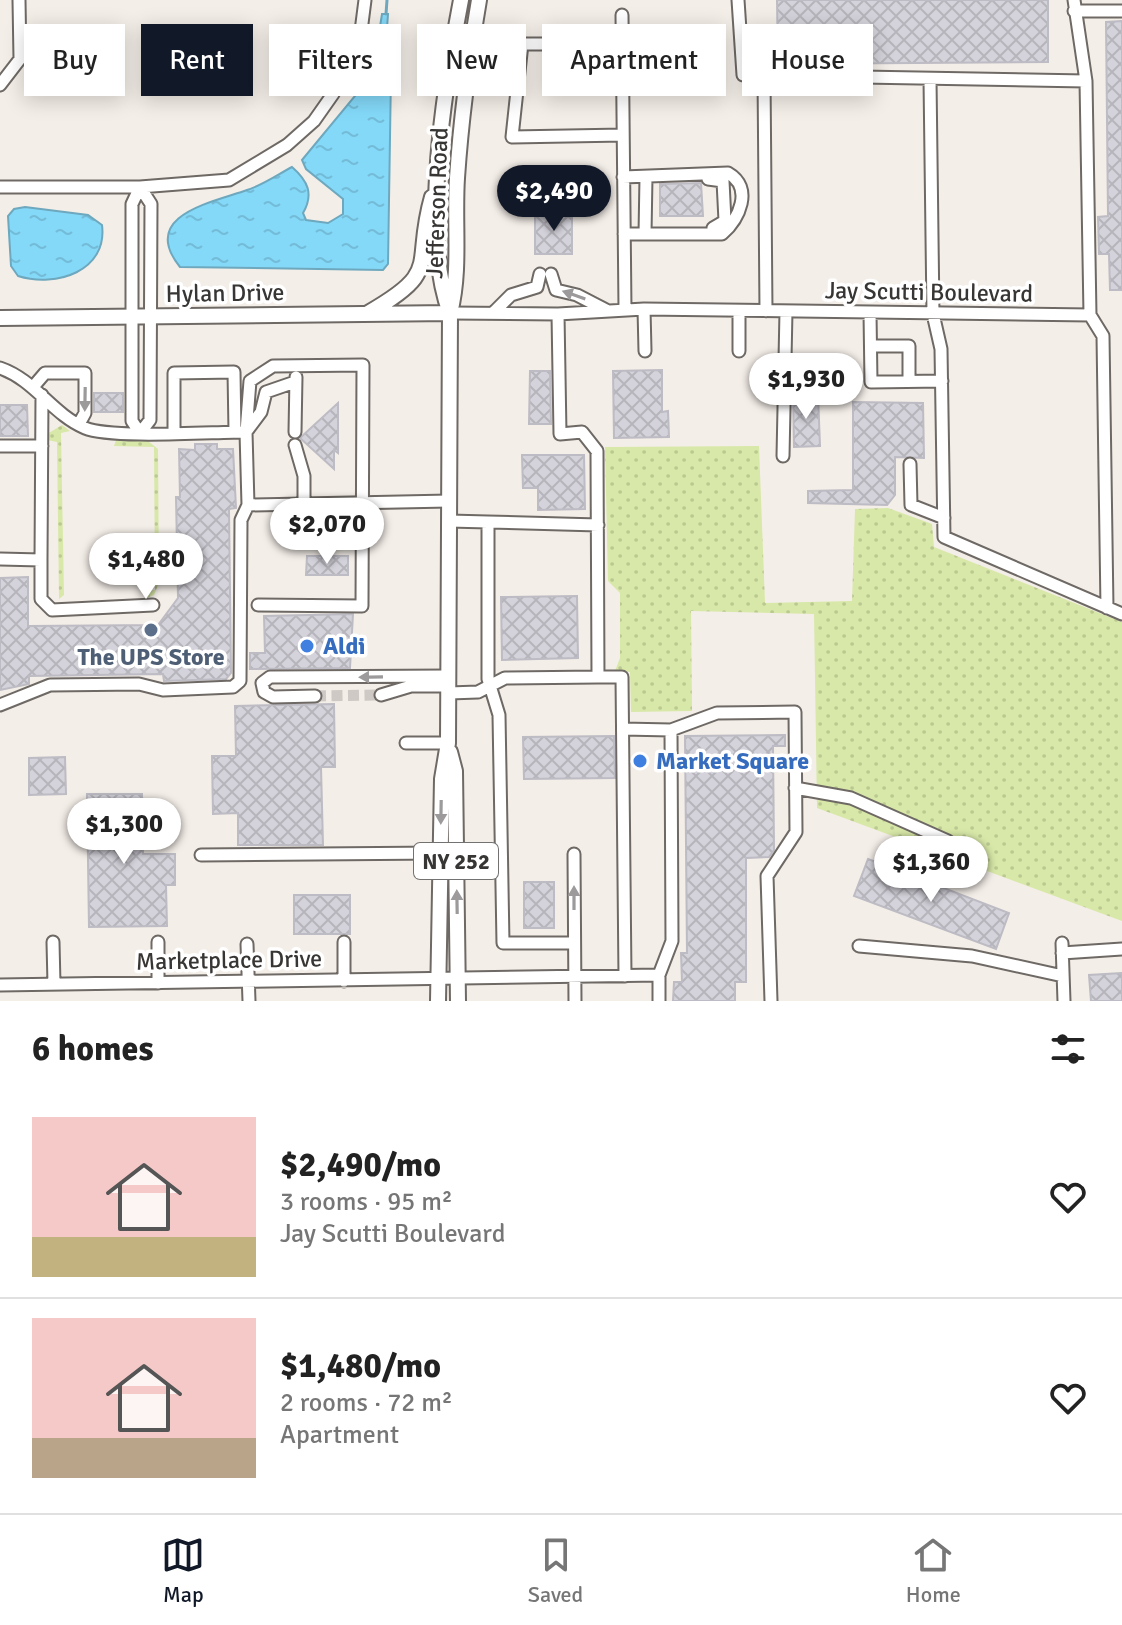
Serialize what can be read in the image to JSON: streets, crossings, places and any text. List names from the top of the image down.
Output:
{
  "streets": {
    "main road": ["Jefferson Road", "Hylan Drive", "NY 252"],
    "street": ["Jay Scutti Boulevard", "Marketplace Drive"]
  },
  "crossings": [
    ["Jefferson Road", "Jay Scutti Boulevard"],
    ["Jefferson Road", "Hylan Drive"],
    ["Jefferson Road", "Marketplace Drive"],
    ["Jay Scutti Boulevard", "Hylan Drive"]
  ],
  "places": ["The UPS Store", "Aldi", "Market Square"],
  "page": {
    "chip": [
      "Buy",
      "Rent",
      "Filters",
      "New",
      "Apartment",
      "House"
    ],
    "price": [
      "$2,490",
      "$1,930",
      "$2,070",
      "$1,480",
      "$1,300",
      "$1,360"
    ],
    "heading": "6 homes",
    "list": [
      {
        "name": "$2,490/mo",
        "note": "3 rooms · 95 m² · Jay Scutti Boulevard"
      },
      {
        "name": "$1,480/mo",
        "note": "2 rooms · 72 m² · Apartment"
      }
    ],
    "tabs": ["Map", "Saved", "Home"]
  }
}
